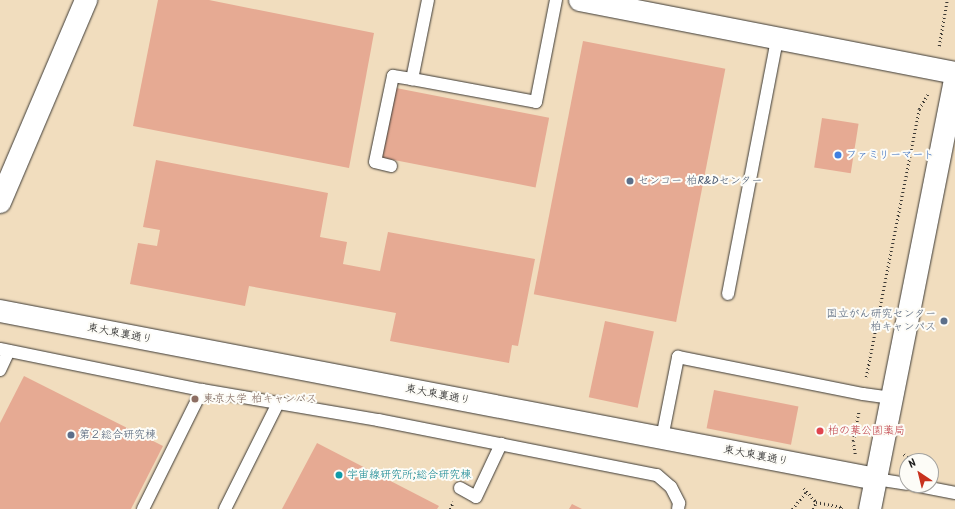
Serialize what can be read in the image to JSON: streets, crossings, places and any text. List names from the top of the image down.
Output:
{
  "streets": {
    "street": ["東大東裏通り"]
  },
  "places": [
    "ファミリーマート",
    "センコー 柏R&Dセンター",
    "国立がん研究センター 柏キャンパス",
    "東京大学 柏キャンパス",
    "柏の葉公園薬局",
    "第２総合研究棟",
    "宇宙線研究所;総合研究棟"
  ],
  "north": "top left"
}
